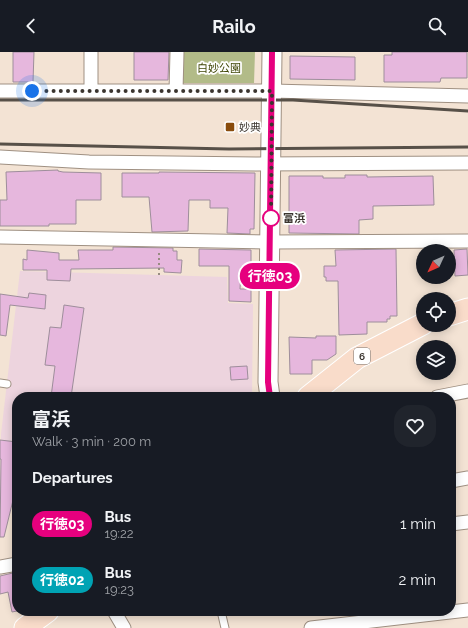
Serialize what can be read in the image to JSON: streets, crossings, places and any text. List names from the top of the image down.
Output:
{
  "streets": {
    "main road": ["6"]
  },
  "parks": ["白妙公園"],
  "places": {
    "transit": ["妙典"],
    "other": ["富浜"]
  },
  "lines": ["bus line 行徳03"],
  "north": "bottom left",
  "page": {
    "header": "Railo",
    "on_map": "行徳03",
    "heading": [
      ["富浜", "Walk · 3 min · 200 m"],
      "Departures"
    ],
    "list": [
      {
        "mark": "行徳03",
        "name": "Bus",
        "note": "19:22",
        "value": "1 min"
      },
      {
        "mark": "行徳02",
        "name": "Bus",
        "note": "19:23",
        "value": "2 min"
      }
    ]
  }
}
